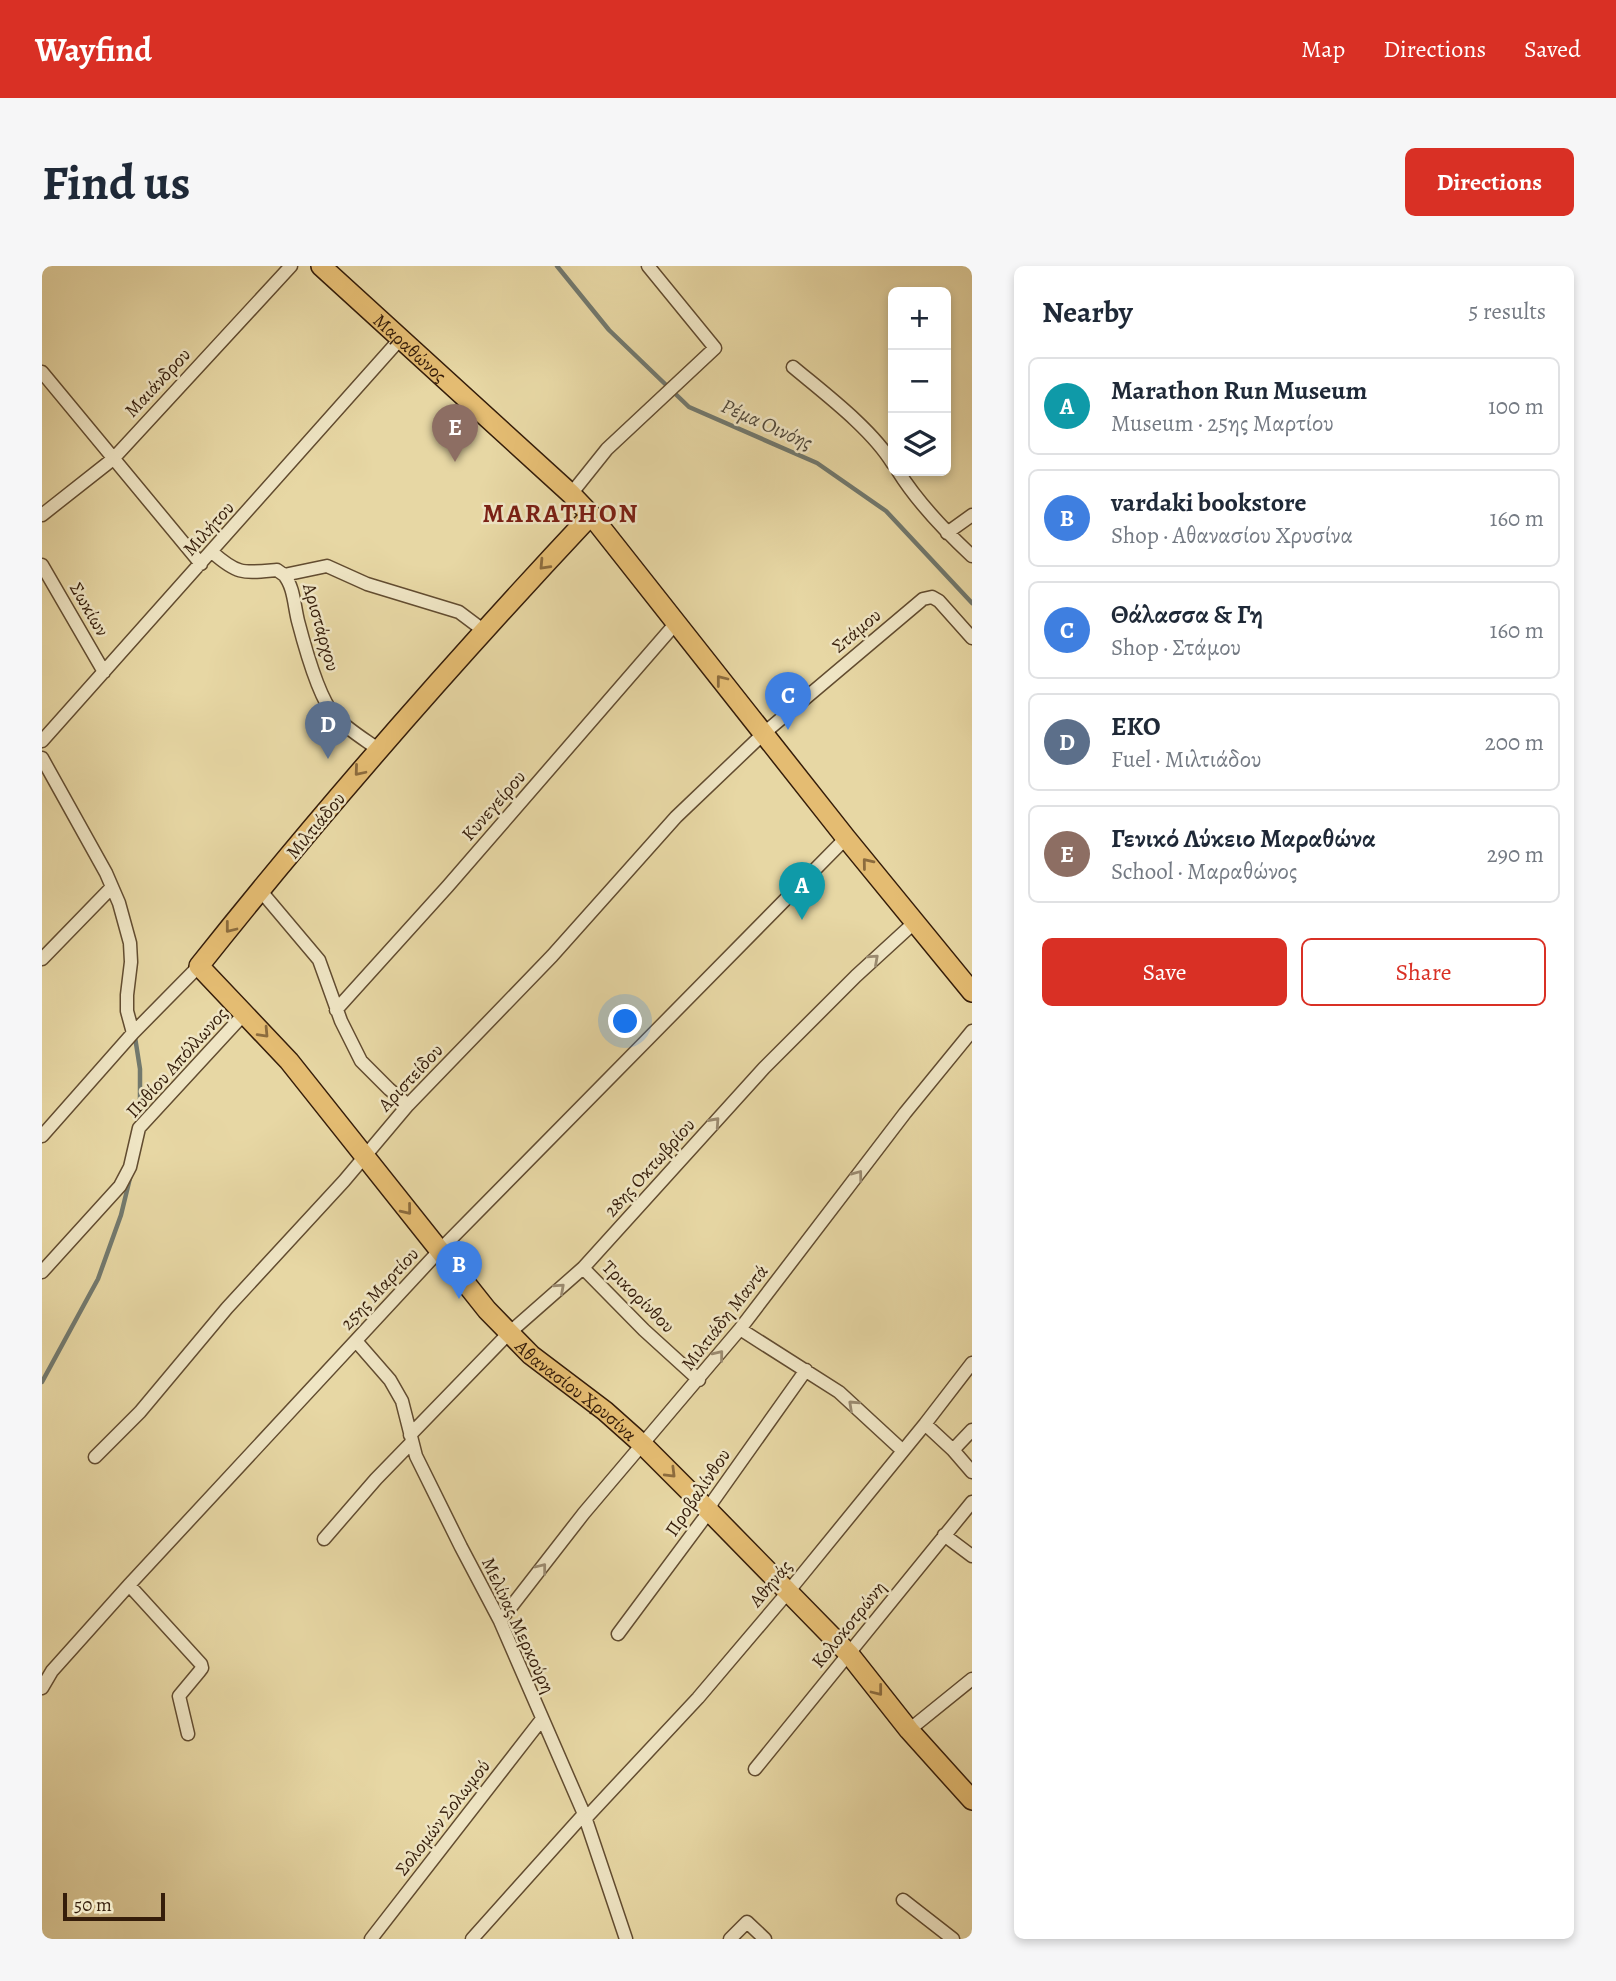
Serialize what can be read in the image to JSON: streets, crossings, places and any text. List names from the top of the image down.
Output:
{
  "streets": {
    "main road": ["Μαραθώνος", "Μιλτιάδου", "Αθανασίου Χρυσίνα"],
    "street": [
      "Μαιάνδρου",
      "Μιλήτου",
      "Σωκίων",
      "Αριστάρχου",
      "Στάμου",
      "Κυνεγείρου",
      "Πυθίου Απόλλωνος",
      "Αριστείδου",
      "28ης Οκτωβρίου",
      "25ης Μαρτίου",
      "Τρικορίνθου",
      "Μιλτιάδη Μαντά",
      "Προβαλίνθου",
      "Αθηνάς",
      "Κολοκοτρώνη",
      "Μελίνας Μερκούρη",
      "Σολομών Σολωμού"
    ]
  },
  "crossings": [
    ["Μαραθώνος", "Μιλήτου"],
    ["Μαραθώνος", "Στάμου"],
    ["Μαραθώνος", "Κυνεγείρου"],
    ["Μαραθώνος", "Μιλτιάδου"],
    ["Μαραθώνος", "Αριστείδου"],
    ["Μαραθώνος", "28ης Οκτωβρίου"],
    ["Μαραθώνος", "25ης Μαρτίου"],
    ["Μιλήτου", "Σωκίων"],
    ["Αριστάρχου", "Μιλτιάδου"],
    ["Στάμου", "Αριστείδου"],
    ["Μιλτιάδου", "Αθανασίου Χρυσίνα"],
    ["Πυθίου Απόλλωνος", "Αθανασίου Χρυσίνα"],
    ["Αριστείδου", "Αθανασίου Χρυσίνα"],
    ["28ης Οκτωβρίου", "Τρικορίνθου"],
    ["28ης Οκτωβρίου", "Αθανασίου Χρυσίνα"],
    ["28ης Οκτωβρίου", "Μελίνας Μερκούρη"],
    ["25ης Μαρτίου", "Αθανασίου Χρυσίνα"],
    ["25ης Μαρτίου", "Μελίνας Μερκούρη"],
    ["Τρικορίνθου", "Μιλτιάδη Μαντά"],
    ["Μιλτιάδη Μαντά", "Αθανασίου Χρυσίνα"],
    ["Μιλτιάδη Μαντά", "Μελίνας Μερκούρη"],
    ["Αθανασίου Χρυσίνα", "Προβαλίνθου"],
    ["Αθανασίου Χρυσίνα", "Αθηνάς"],
    ["Αθανασίου Χρυσίνα", "Κολοκοτρώνη"],
    ["Αθηνάς", "Μελίνας Μερκούρη"],
    ["Μελίνας Μερκούρη", "Σολομών Σολωμού"]
  ],
  "one_way": [
    "Μιλτιάδου",
    "28ης Οκτωβρίου",
    "Μιλτιάδη Μαντά",
    "Αθανασίου Χρυσίνα"
  ],
  "districts": ["MARATHON"],
  "water": ["Ρέμα Οινόης"],
  "scale_bar": "50 m",
  "page": {
    "header": "Wayfind",
    "nav": ["Map", "Directions", "Saved"],
    "buttons": [
      "Directions",
      ["Save", "Share"]
    ],
    "title": "Find us",
    "heading": ["Nearby", "5 results"],
    "map_buttons": ["+", "−"],
    "list": [
      {
        "mark": "A",
        "name": "Marathon Run Museum",
        "note": "Museum · 25ης Μαρτίου",
        "value": "100 m"
      },
      {
        "mark": "B",
        "name": "vardaki bookstore",
        "note": "Shop · Αθανασίου Χρυσίνα",
        "value": "160 m"
      },
      {
        "mark": "C",
        "name": "Θάλασσα & Γη",
        "note": "Shop · Στάμου",
        "value": "160 m"
      },
      {
        "mark": "D",
        "name": "EKO",
        "note": "Fuel · Μιλτιάδου",
        "value": "200 m"
      },
      {
        "mark": "E",
        "name": "Γενικό Λύκειο Μαραθώνα",
        "note": "School · Μαραθώνος",
        "value": "290 m"
      }
    ],
    "pins": [
      "E",
      "C",
      "D",
      "A",
      "B"
    ],
    "scale": "50 m"
  }
}
